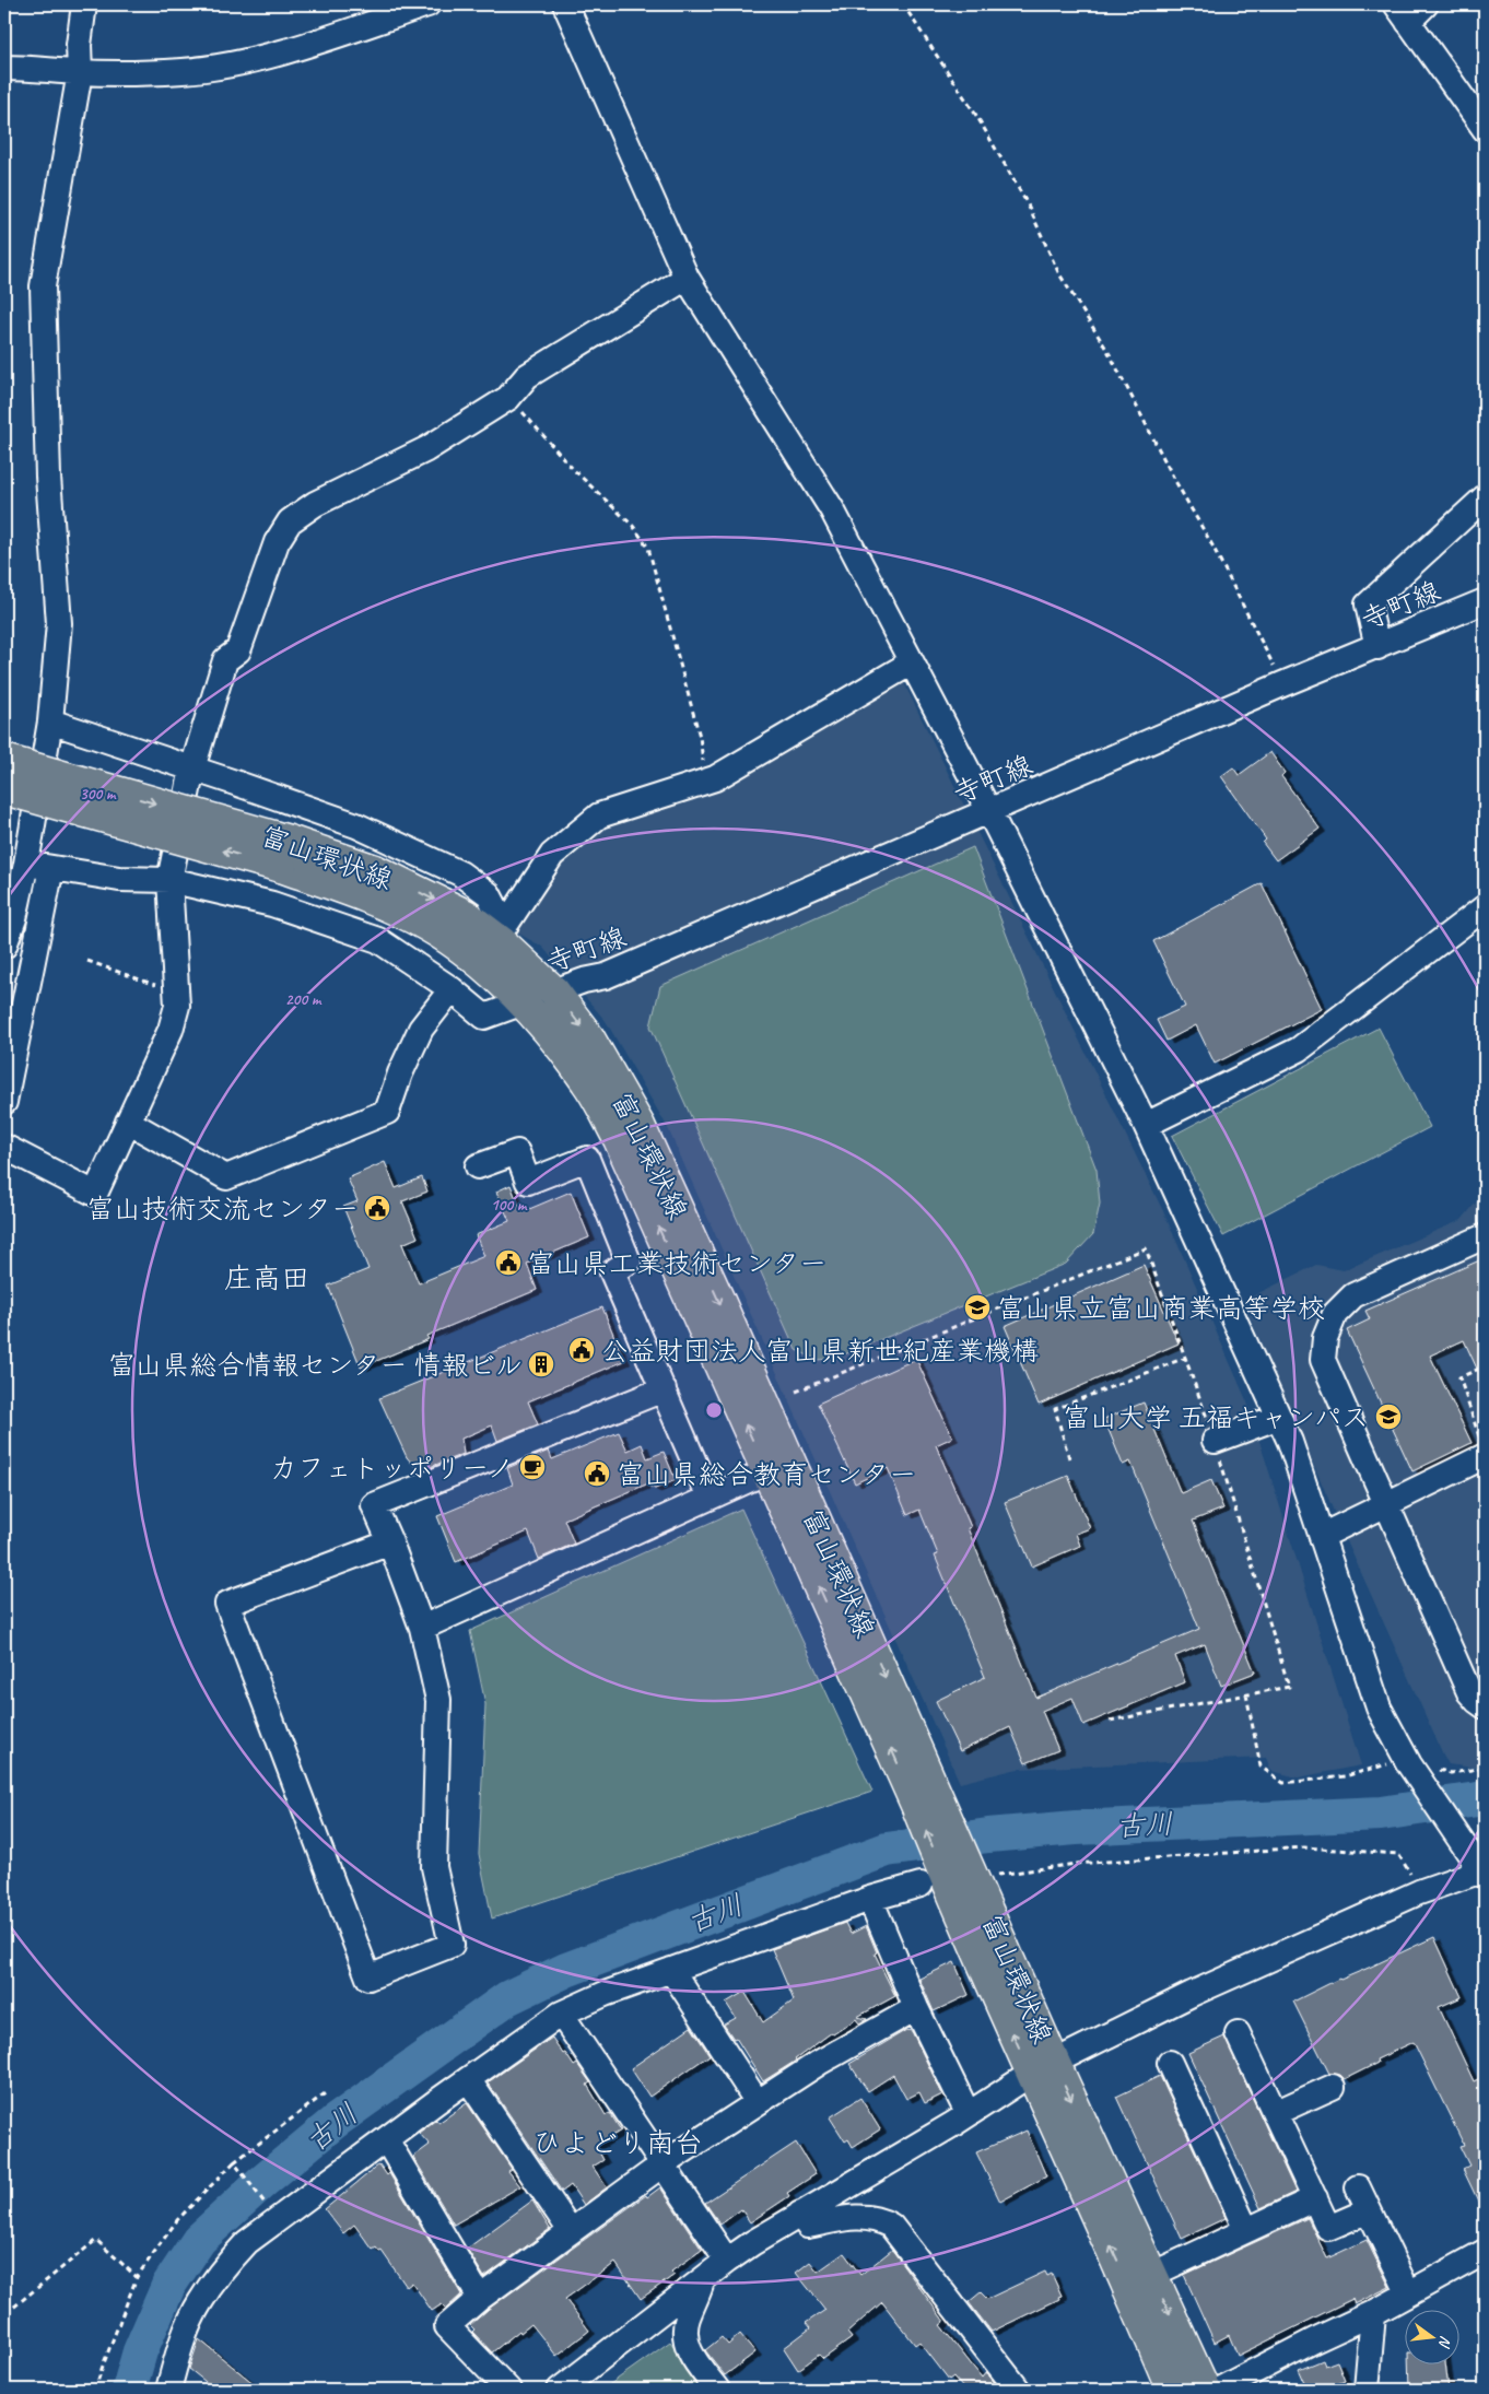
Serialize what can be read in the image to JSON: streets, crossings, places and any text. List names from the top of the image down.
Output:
{
  "streets": {
    "main road": ["富山環状線"],
    "street": ["寺町線"]
  },
  "crossings": [
    ["寺町線", "富山環状線"]
  ],
  "districts": ["庄高田", "ひよどり南台"],
  "water": ["古川"],
  "places": {
    "public building": [
      "富山技術交流センター",
      "富山県工業技術センター",
      "公益財団法人富山県新世紀産業機構",
      "富山県総合教育センター"
    ],
    "school or university": ["富山県立富山商業高等学校", "富山大学 五福キャンパス"],
    "building": ["富山県総合情報センター 情報ビル"],
    "cafe": ["カフェトッポリーノ"]
  },
  "north": "right",
  "rings": ["300 m", "200 m", "100 m"]
}
